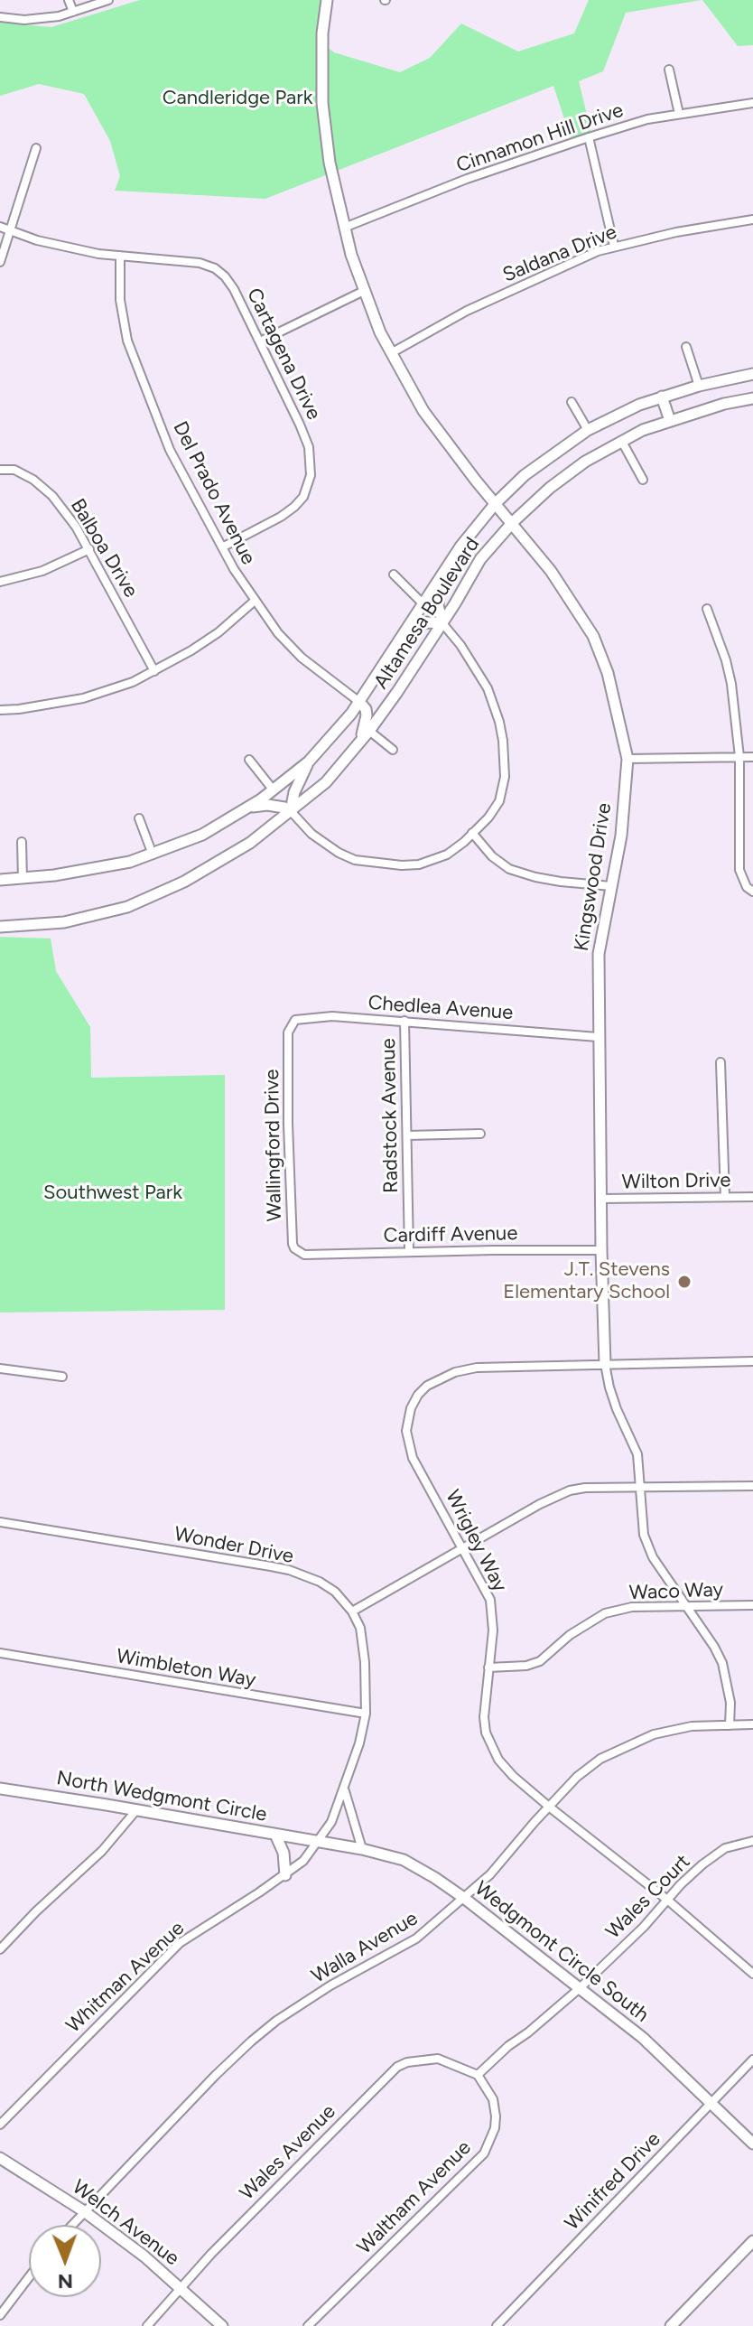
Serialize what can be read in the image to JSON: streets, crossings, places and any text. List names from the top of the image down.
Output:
{
  "streets": {
    "street": [
      "Cinnamon Hill Drive",
      "Saldana Drive",
      "Cartagena Drive",
      "Del Prado Avenue",
      "Balboa Drive",
      "Altamesa Boulevard",
      "Kingswood Drive",
      "Chedlea Avenue",
      "Radstock Avenue",
      "Wallingford Drive",
      "Wilton Drive",
      "Cardiff Avenue",
      "Wrigley Way",
      "Wonder Drive",
      "Waco Way",
      "Wimbleton Way",
      "North Wedgmont Circle",
      "Wales Court",
      "Walla Avenue",
      "Wedgmont Circle South",
      "Whitman Avenue",
      "Wales Avenue",
      "Winifred Drive",
      "Waltham Avenue",
      "Welch Avenue"
    ]
  },
  "crossings": [
    ["Cinnamon Hill Drive", "Kingswood Drive"],
    ["Saldana Drive", "Kingswood Drive"],
    ["Cartagena Drive", "Del Prado Avenue"],
    ["Del Prado Avenue", "Altamesa Boulevard"],
    ["Altamesa Boulevard", "Kingswood Drive"],
    ["Kingswood Drive", "Chedlea Avenue"],
    ["Kingswood Drive", "Wilton Drive"],
    ["Kingswood Drive", "Cardiff Avenue"],
    ["Kingswood Drive", "Wrigley Way"],
    ["Kingswood Drive", "Waco Way"],
    ["Kingswood Drive", "Walla Avenue"],
    ["Chedlea Avenue", "Radstock Avenue"],
    ["Chedlea Avenue", "Wallingford Drive"],
    ["Radstock Avenue", "Cardiff Avenue"],
    ["Wallingford Drive", "Cardiff Avenue"],
    ["Wrigley Way", "Waco Way"],
    ["Wrigley Way", "Wales Court"],
    ["Wrigley Way", "Walla Avenue"],
    ["Wonder Drive", "Wimbleton Way"],
    ["Wonder Drive", "North Wedgmont Circle"],
    ["Wonder Drive", "Wedgmont Circle South"],
    ["Wonder Drive", "Whitman Avenue"],
    ["North Wedgmont Circle", "Wedgmont Circle South"],
    ["North Wedgmont Circle", "Whitman Avenue"],
    ["Wales Court", "Wedgmont Circle South"],
    ["Wales Court", "Wales Avenue"],
    ["Wales Court", "Waltham Avenue"],
    ["Walla Avenue", "Wedgmont Circle South"],
    ["Walla Avenue", "Welch Avenue"],
    ["Wedgmont Circle South", "Whitman Avenue"],
    ["Wedgmont Circle South", "Winifred Drive"],
    ["Wales Avenue", "Waltham Avenue"],
    ["Wales Avenue", "Welch Avenue"]
  ],
  "parks": ["Candleridge Park", "Southwest Park"],
  "places": ["J.T. Stevens Elementary School"],
  "north": "bottom"
}
